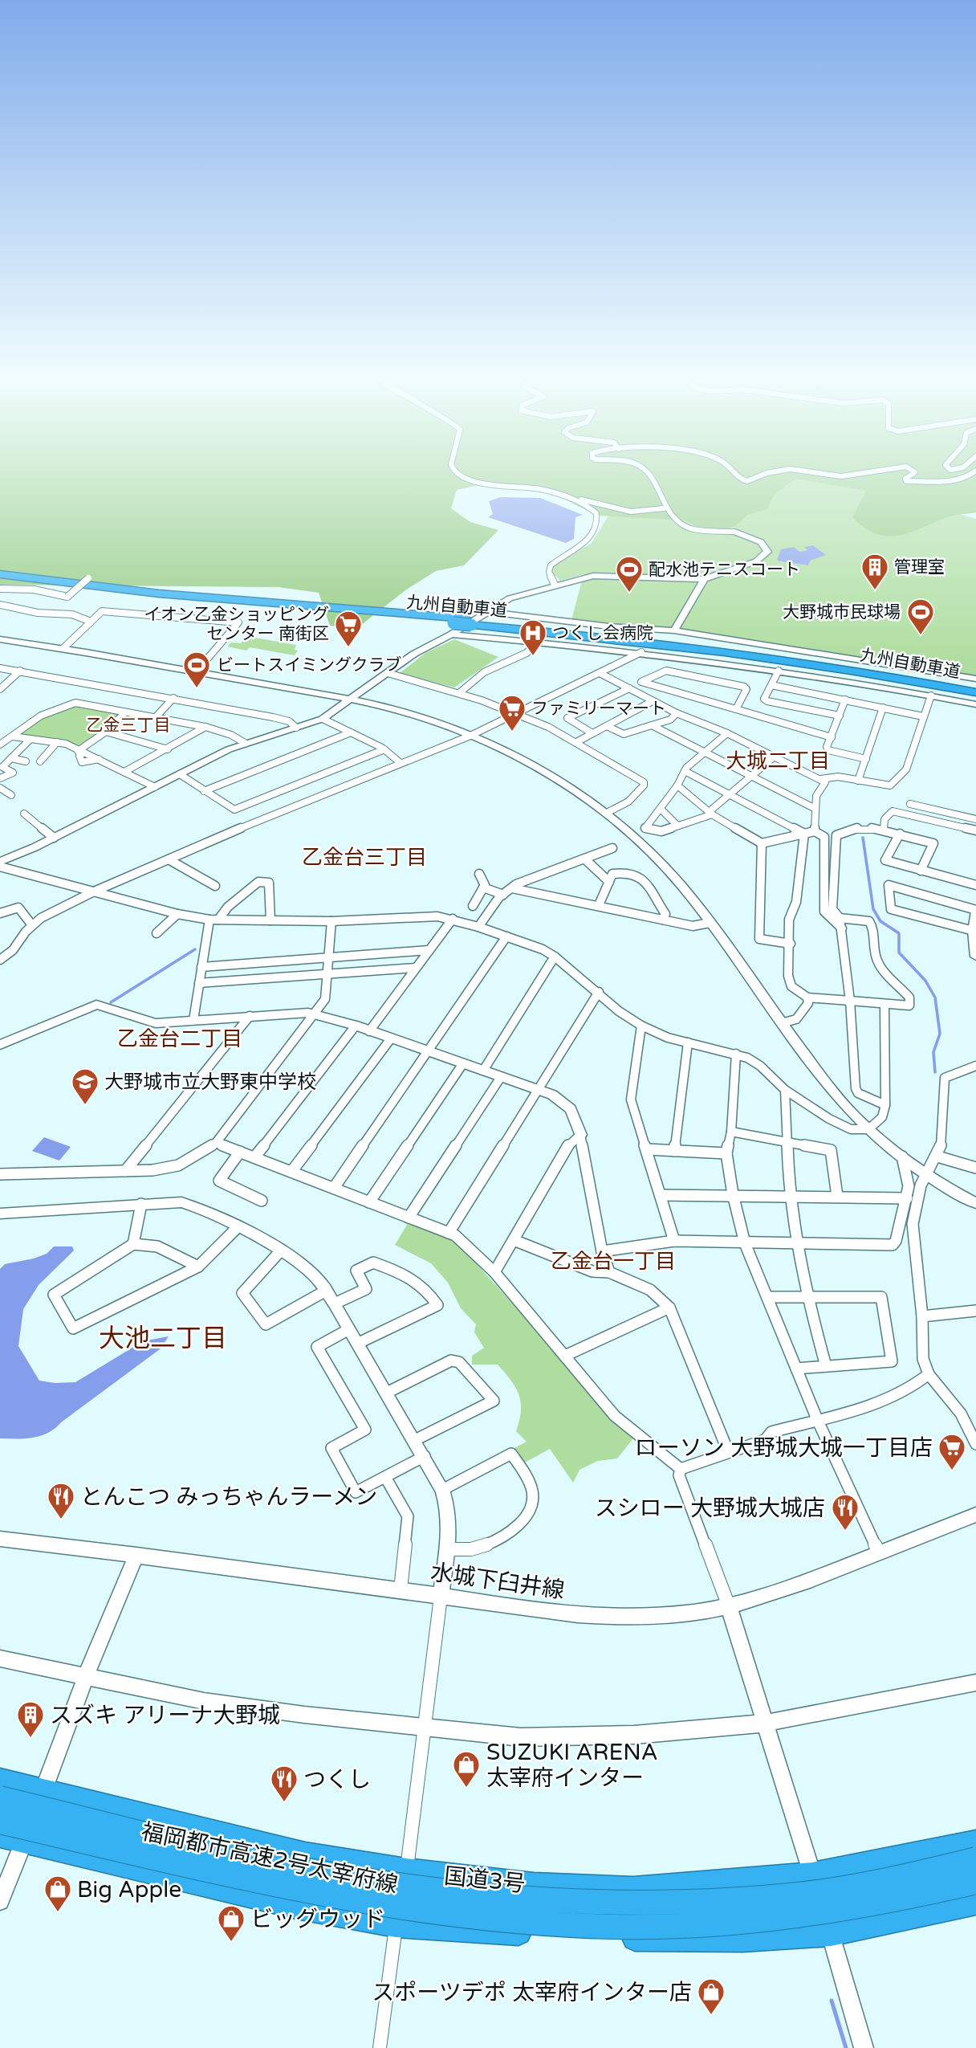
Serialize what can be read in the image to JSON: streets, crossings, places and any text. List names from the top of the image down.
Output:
{
  "streets": {
    "highway": ["九州自動車道", "福岡都市高速2号太宰府線", "国道3号"],
    "street": ["水城下臼井線"]
  },
  "districts": [
    "乙金三丁目",
    "大城二丁目",
    "乙金台三丁目",
    "乙金台二丁目",
    "乙金台一丁目",
    "大池二丁目"
  ],
  "places": {
    "building": ["管理室", "スズキ アリーナ大野城"],
    "sports": ["配水池テニスコート", "大野城市民球場", "ビートスイミングクラブ"],
    "supermarket": ["イオン乙金ショッピング センター 南街区", "ファミリーマート", "ローソン 大野城大城一丁目店"],
    "hospital": ["つくし会病院"],
    "school or university": ["大野城市立大野東中学校"],
    "restaurant": ["とんこつ みっちゃんラーメン", "スシロー 大野城大城店", "つくし"],
    "shop": [
      "SUZUKI ARENA 太宰府インター",
      "Big Apple",
      "ビッグウッド",
      "スポーツデポ 太宰府インター店"
    ]
  }
}
